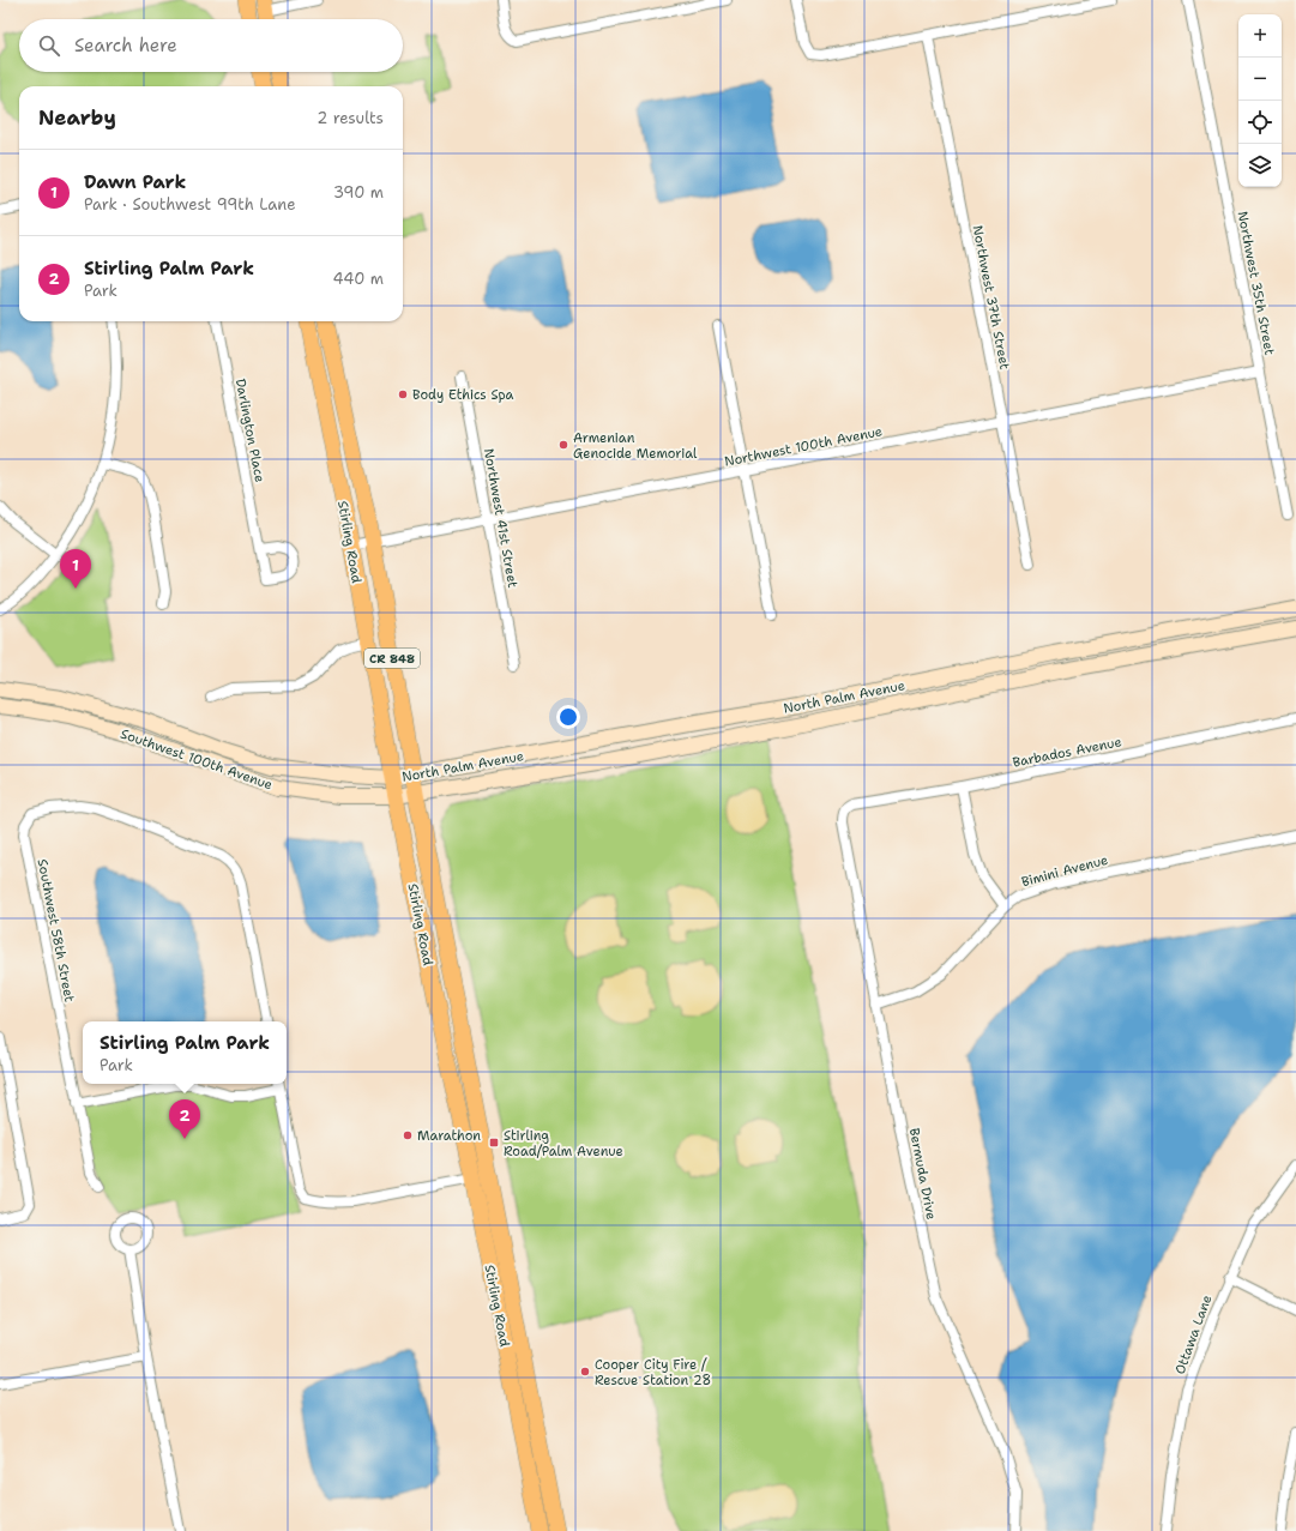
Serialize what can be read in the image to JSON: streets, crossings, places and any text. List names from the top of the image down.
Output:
{
  "streets": {
    "main road": [
      "Stirling Road",
      "CR 848",
      "North Palm Avenue",
      "Southwest 100th Avenue"
    ],
    "street": [
      "Northwest 35th Street",
      "Northwest 37th Street",
      "Darlington Place",
      "Northwest 100th Avenue",
      "Northwest 41st Street",
      "Barbados Avenue",
      "Bimini Avenue",
      "Southwest 58th Street",
      "Bermuda Drive",
      "Ottawa Lane"
    ]
  },
  "crossings": [
    ["Northwest 35th Street", "Northwest 100th Avenue"],
    ["Northwest 37th Street", "Northwest 100th Avenue"],
    ["Northwest 100th Avenue", "Northwest 41st Street"],
    ["Northwest 100th Avenue", "Stirling Road"],
    ["Stirling Road", "North Palm Avenue"],
    ["Stirling Road", "Southwest 100th Avenue"],
    ["North Palm Avenue", "Southwest 100th Avenue"],
    ["Barbados Avenue", "Bermuda Drive"],
    ["Bimini Avenue", "Bermuda Drive"]
  ],
  "places": {
    "other": [
      "Body Ethics Spa",
      "Armenian Genocide Memorial",
      "Marathon",
      "Cooper City Fire / Rescue Station 28"
    ],
    "transit": ["Stirling Road/Palm Avenue"]
  },
  "page": {
    "map_buttons": ["+", "−"],
    "search": "Search here",
    "heading": ["Nearby", "2 results"],
    "list": [
      {
        "mark": "1",
        "name": "Dawn Park",
        "note": "Park · Southwest 99th Lane",
        "value": "390 m"
      },
      {
        "mark": "2",
        "name": "Stirling Palm Park",
        "note": "Park",
        "value": "440 m"
      }
    ],
    "pins": ["1", "2"],
    "popup": ["Stirling Palm Park", "Park"]
  }
}
